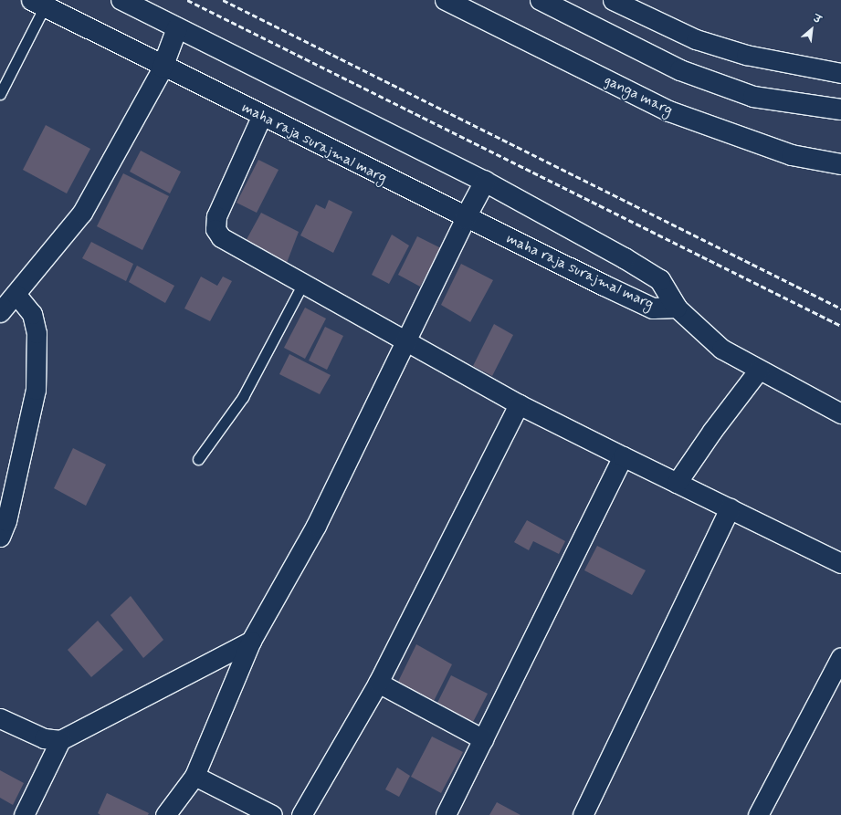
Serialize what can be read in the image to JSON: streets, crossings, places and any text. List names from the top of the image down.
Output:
{
  "streets": {
    "street": ["ganga marg", "maha raja surajmal marg"]
  },
  "north": "top right"
}
